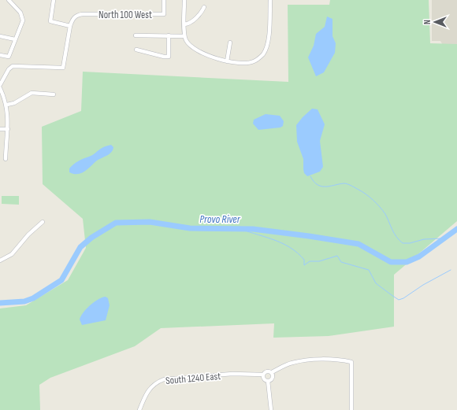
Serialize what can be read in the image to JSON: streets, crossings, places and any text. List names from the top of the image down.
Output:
{
  "streets": {
    "street": ["North 100 West", "South 1240 East"]
  },
  "water": ["Provo River"],
  "north": "left"
}
